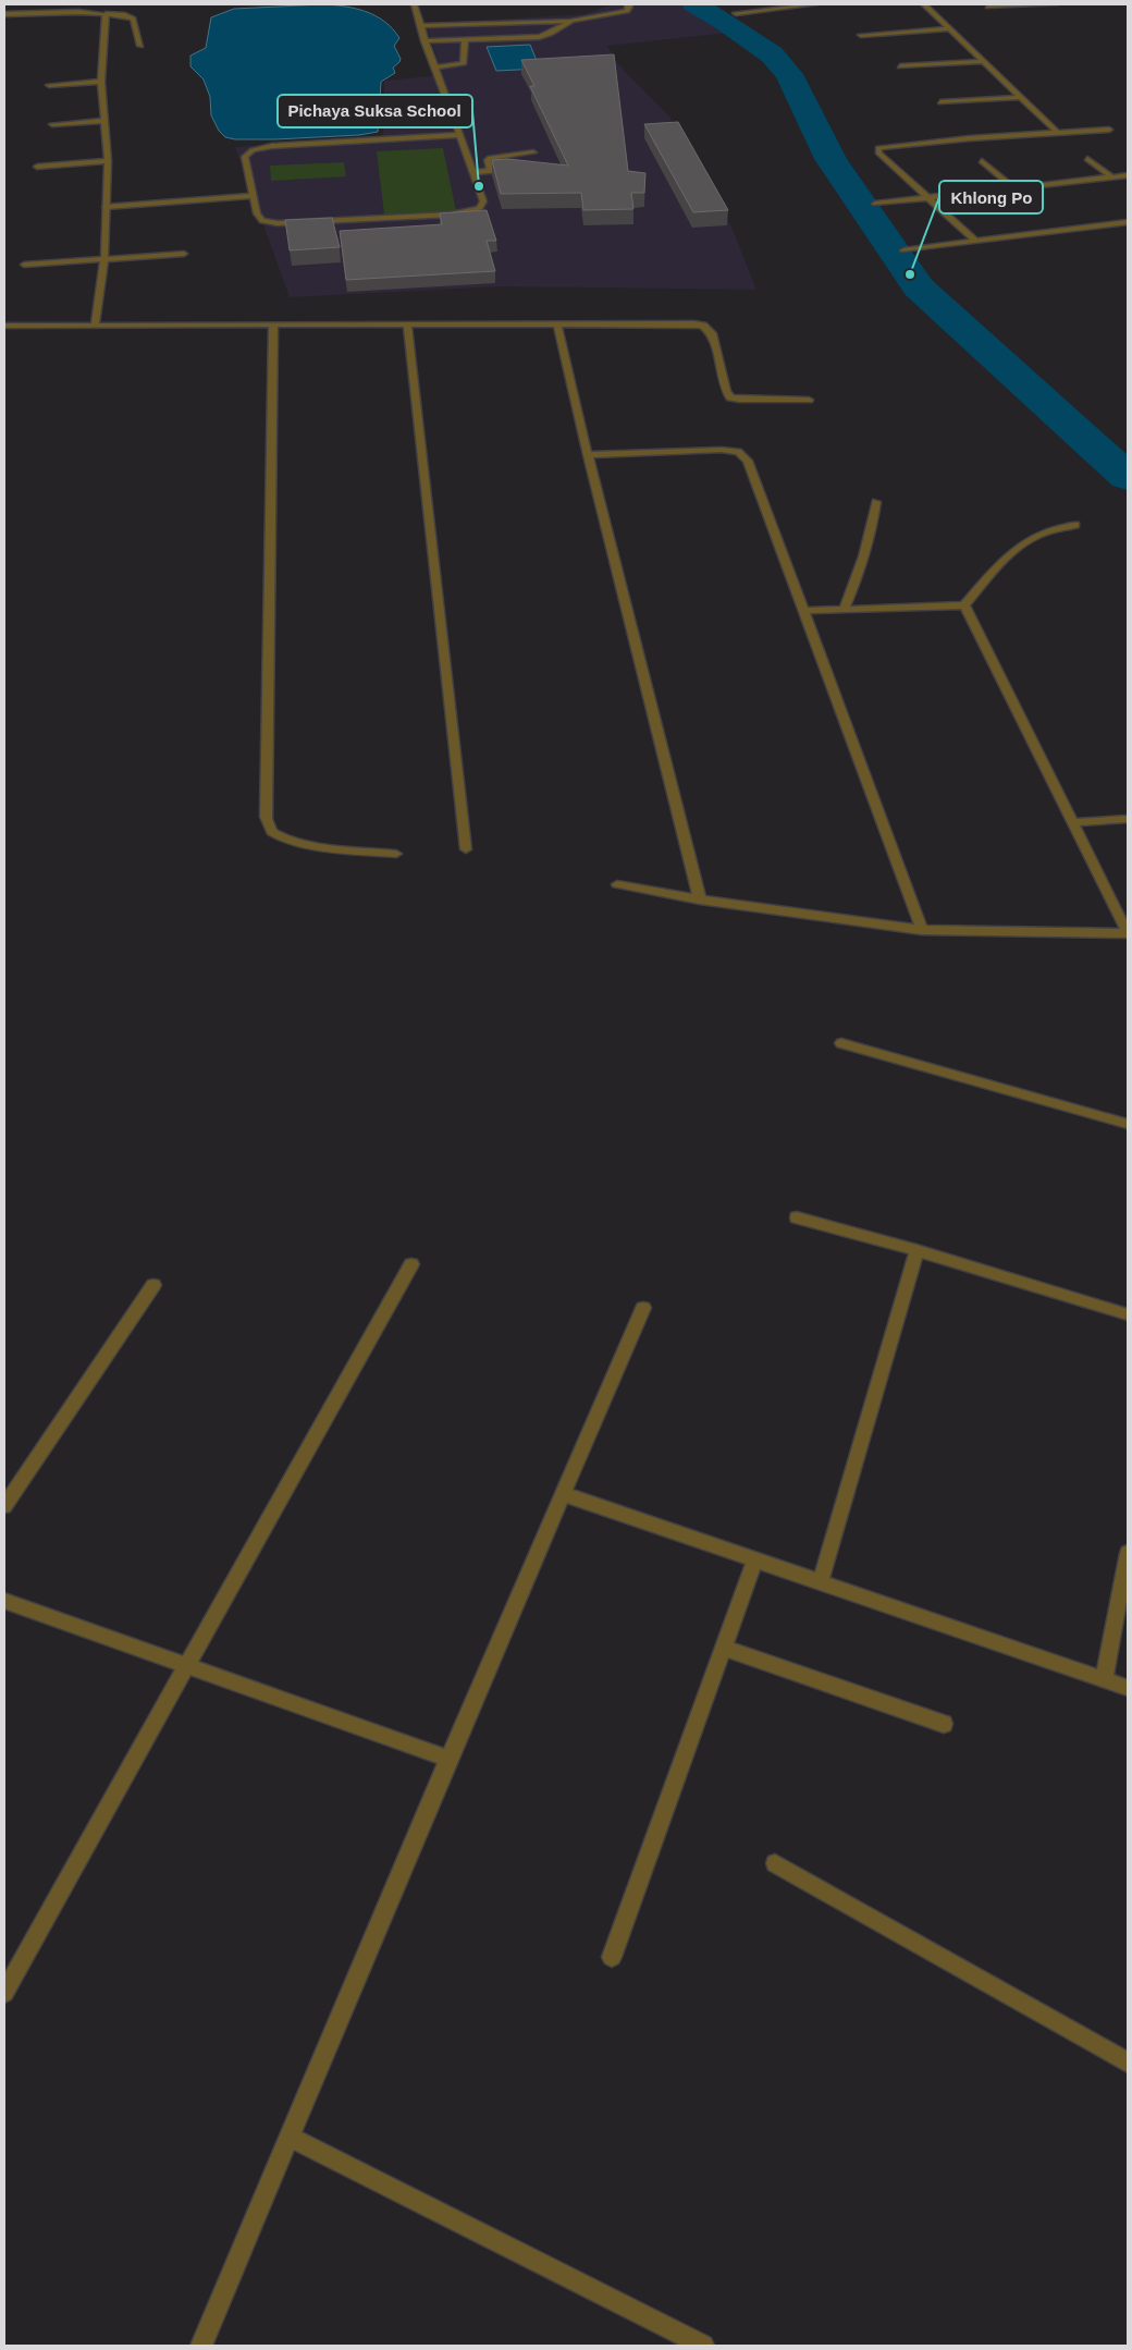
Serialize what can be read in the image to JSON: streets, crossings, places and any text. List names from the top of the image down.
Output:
{
  "places": ["Pichaya Suksa School", "Khlong Po"]
}
